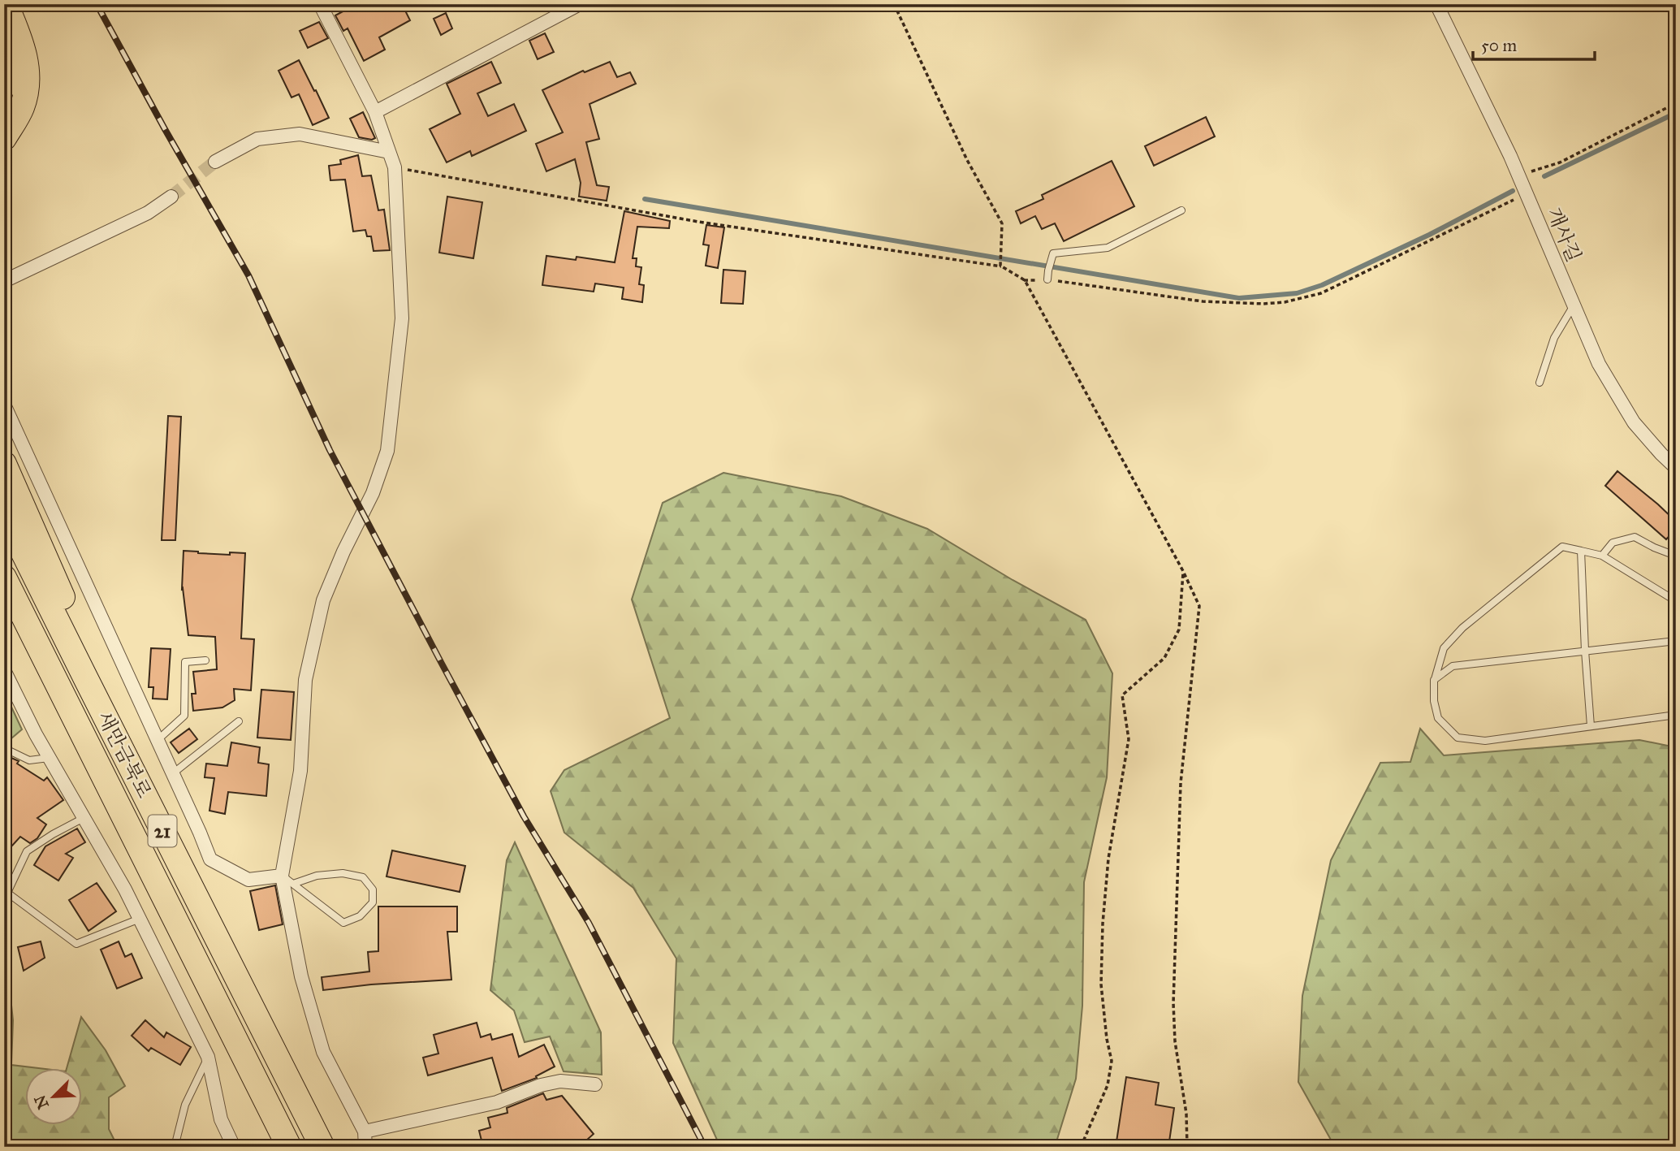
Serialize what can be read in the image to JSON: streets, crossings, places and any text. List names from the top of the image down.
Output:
{
  "streets": {
    "highway": ["새만금북로", "21"],
    "street": ["개사길"]
  },
  "scale_bar": "50 m",
  "north": "bottom left"
}
